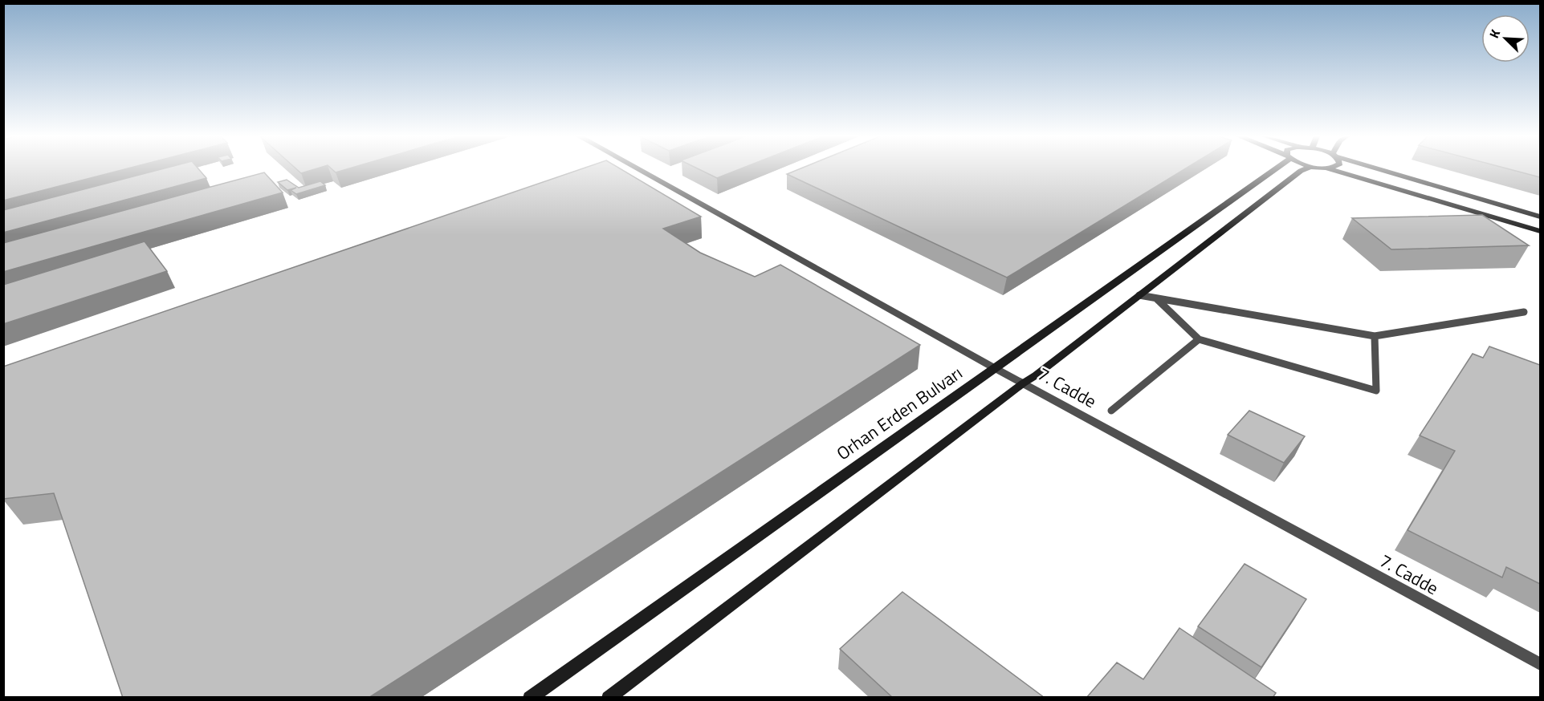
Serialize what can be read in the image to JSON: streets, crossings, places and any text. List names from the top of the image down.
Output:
{
  "streets": {
    "street": ["7. Cadde", "Orhan Erden Bulvarı"]
  },
  "crossings": [
    ["7. Cadde", "Orhan Erden Bulvarı"]
  ],
  "north": "top left"
}
